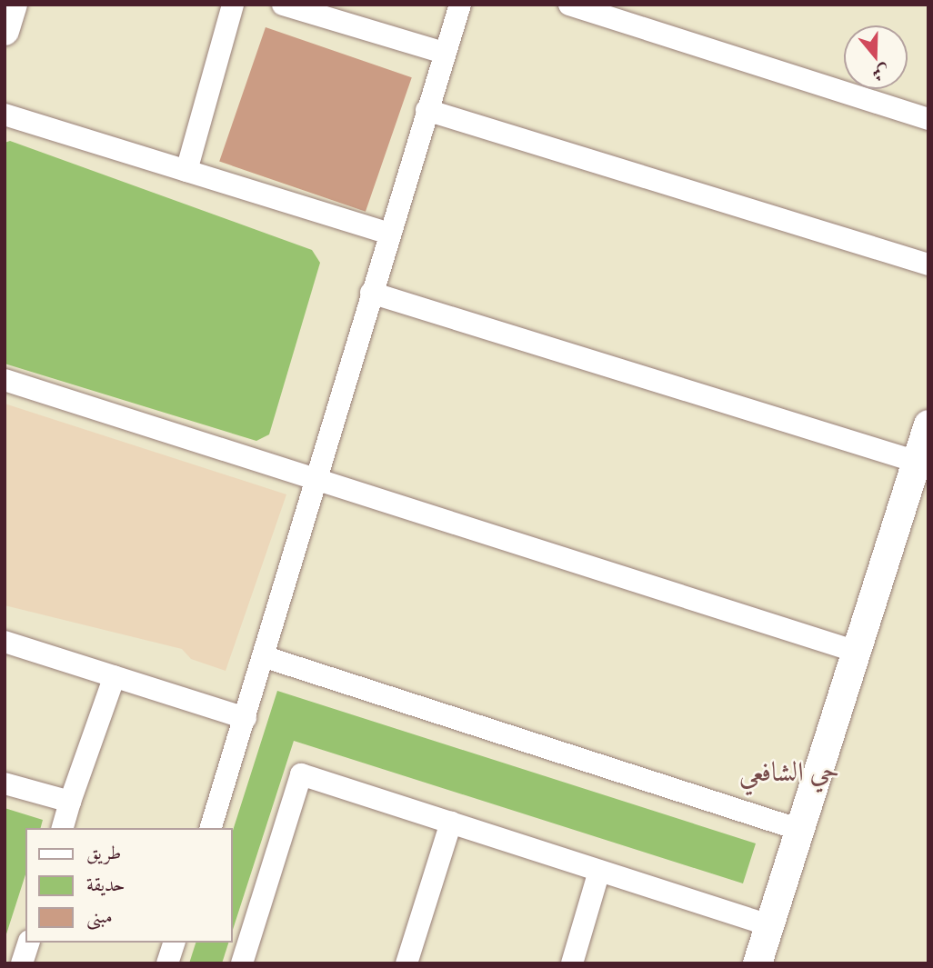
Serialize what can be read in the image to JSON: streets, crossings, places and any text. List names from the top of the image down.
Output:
{
  "districts": ["حي الشافعي"],
  "legend": ["طريق", "حديقة", "مبنى"],
  "north": "bottom"
}
